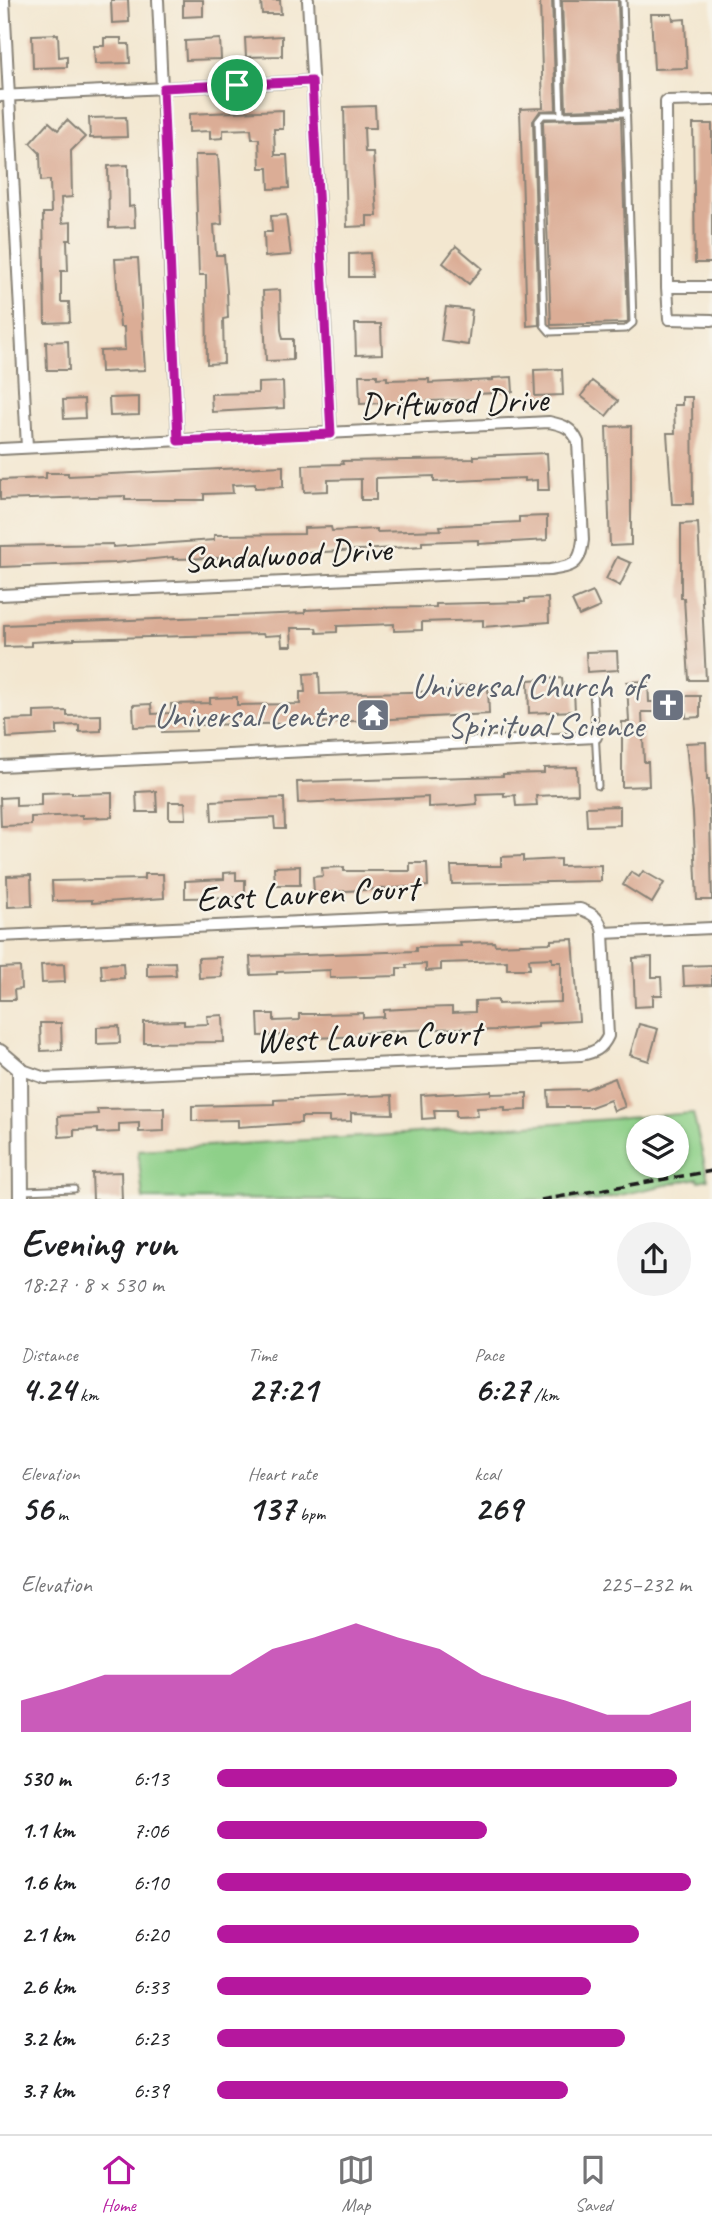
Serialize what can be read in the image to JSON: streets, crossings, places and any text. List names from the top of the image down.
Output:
{
  "streets": {
    "street": [
      "Driftwood Drive",
      "Sandalwood Drive",
      "East Lauren Court",
      "West Lauren Court"
    ]
  },
  "crossings": [
    ["Driftwood Drive", "Sandalwood Drive"],
    ["East Lauren Court", "West Lauren Court"]
  ],
  "places": {
    "church": ["Universal Church of Spiritual Science"],
    "temple": ["Universal Centre"]
  },
  "page": {
    "heading": ["Evening run", "18:27 · 8 × 530 m"],
    "stats": [
      ["Distance", "4.24 km"],
      ["Time", "27:21"],
      ["Pace", "6:27 /km"],
      ["Elevation", "56 m"],
      ["Heart rate", "137 bpm"],
      ["kcal", "269"]
    ],
    "chart": ["Elevation", "225–232 m"],
    "list": [
      {
        "name": "530 m",
        "note": "6:13"
      },
      {
        "name": "1.1 km",
        "note": "7:06"
      },
      {
        "name": "1.6 km",
        "note": "6:10"
      },
      {
        "name": "2.1 km",
        "note": "6:20"
      },
      {
        "name": "2.6 km",
        "note": "6:33"
      },
      {
        "name": "3.2 km",
        "note": "6:23"
      },
      {
        "name": "3.7 km",
        "note": "6:39"
      }
    ],
    "tabs": ["Home", "Map", "Saved"]
  }
}
